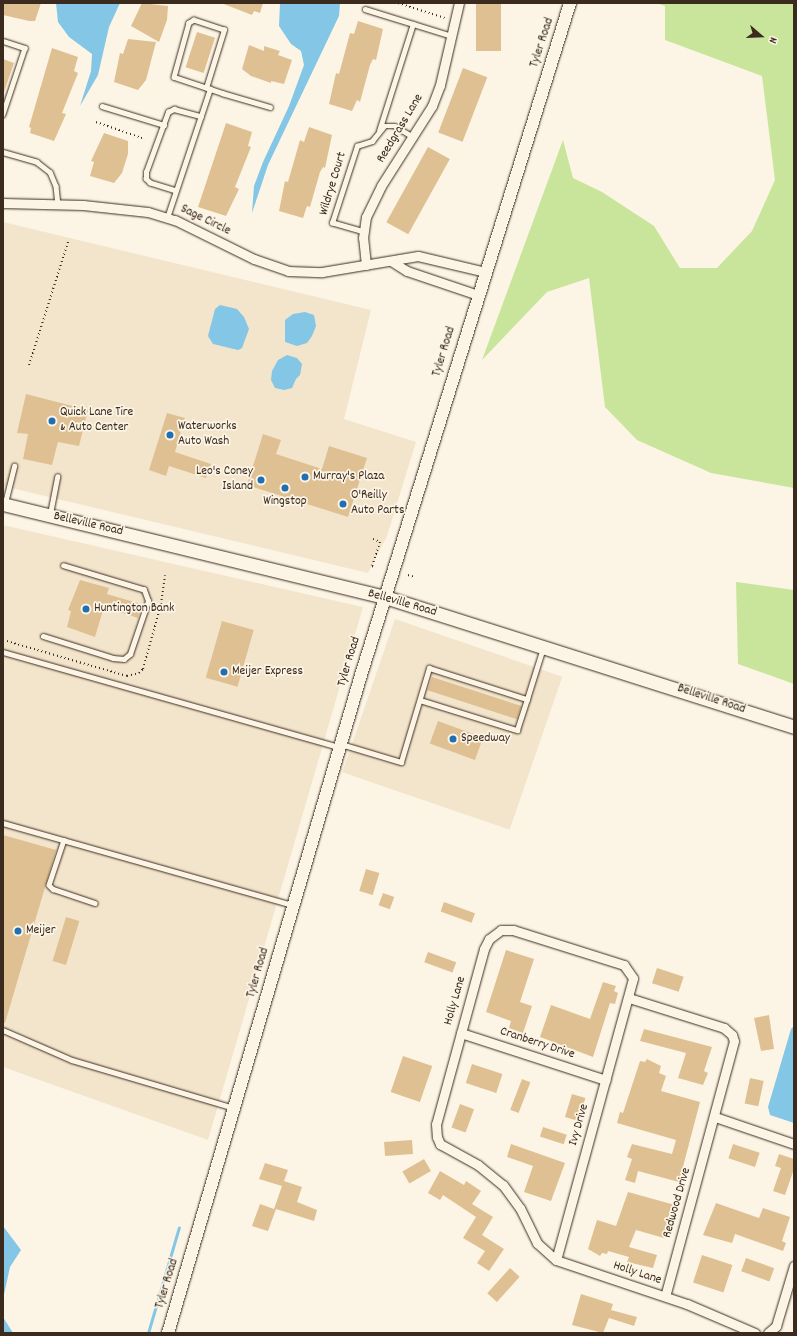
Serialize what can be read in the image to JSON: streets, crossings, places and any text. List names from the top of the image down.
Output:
{
  "streets": {
    "main road": ["Belleville Road"],
    "street": [
      "Tyler Road",
      "Reedgrass Lane",
      "Sage Circle",
      "Holly Lane",
      "Cranberry Drive",
      "Ivy Drive",
      "Redwood Drive"
    ],
    "lane": ["Wildrye Court"]
  },
  "crossings": [
    ["Tyler Road", "Sage Circle"],
    ["Tyler Road", "Belleville Road"],
    ["Reedgrass Lane", "Wildrye Court"],
    ["Reedgrass Lane", "Sage Circle"],
    ["Holly Lane", "Cranberry Drive"],
    ["Holly Lane", "Ivy Drive"],
    ["Holly Lane", "Redwood Drive"],
    ["Cranberry Drive", "Ivy Drive"]
  ],
  "places": [
    "Quick Lane Tire & Auto Center",
    "Waterworks Auto Wash",
    "Murray's Plaza",
    "Leo's Coney Island",
    "Wingstop",
    "O'Reilly Auto Parts",
    "Huntington Bank",
    "Meijer Express",
    "Speedway",
    "Meijer"
  ],
  "north": "right"
}
